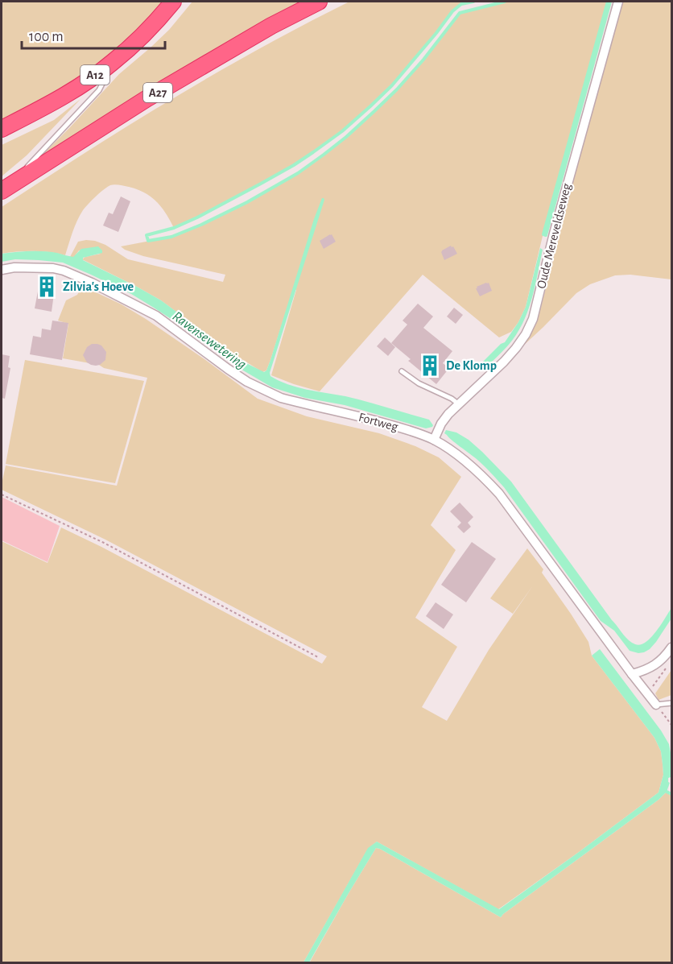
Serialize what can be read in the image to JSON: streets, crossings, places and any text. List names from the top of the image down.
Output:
{
  "streets": {
    "highway": ["A12", "A27"],
    "street": ["Oude Mereveldseweg", "Fortweg"]
  },
  "crossings": [
    ["Oude Mereveldseweg", "Fortweg"]
  ],
  "water": ["Ravensewetering"],
  "places": {
    "building": ["Zilvia's Hoeve", "De Klomp"]
  },
  "scale_bar": "100 m"
}
